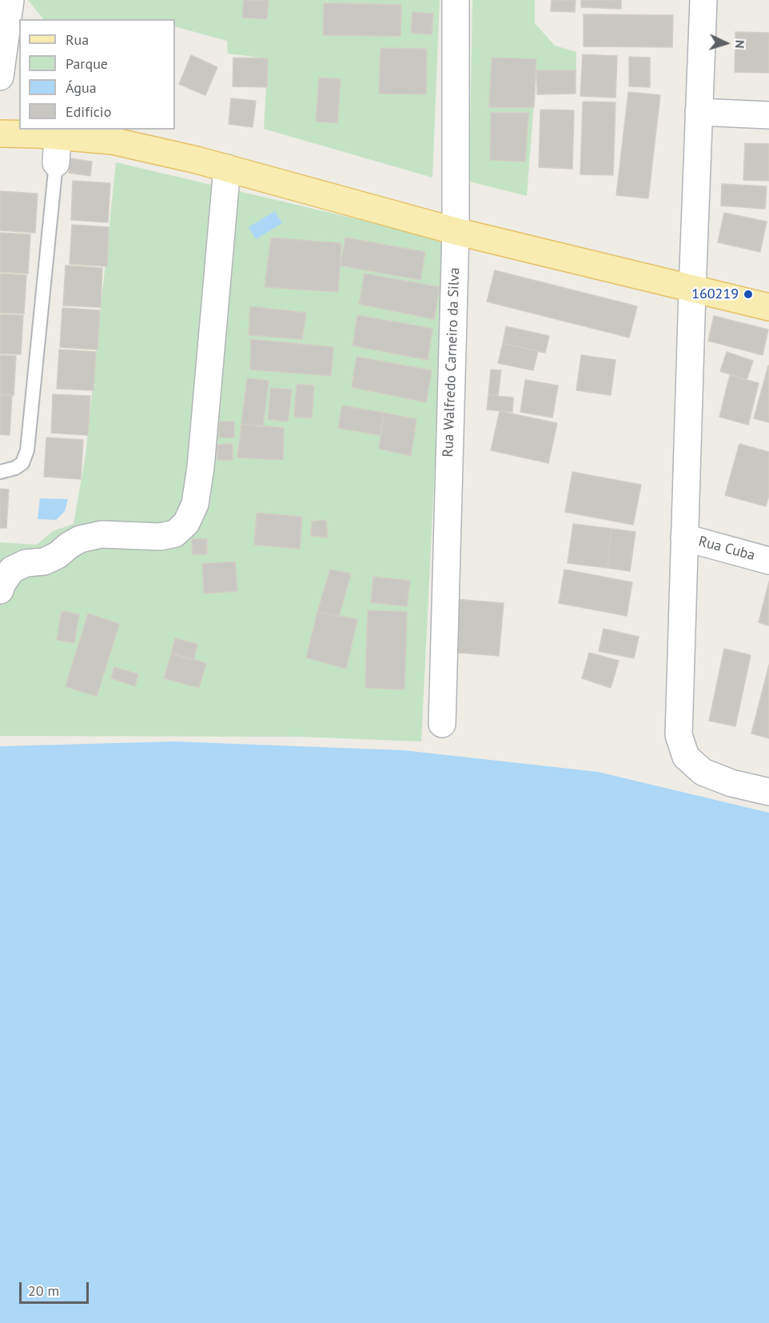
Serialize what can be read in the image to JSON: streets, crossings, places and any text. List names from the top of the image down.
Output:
{
  "streets": {
    "street": ["Rua Walfredo Carneiro da Silva", "Rua Cuba"]
  },
  "places": ["160219"],
  "legend": [
    "Rua",
    "Parque",
    "Água",
    "Edifício"
  ],
  "scale_bar": "20 m",
  "north": "right"
}
